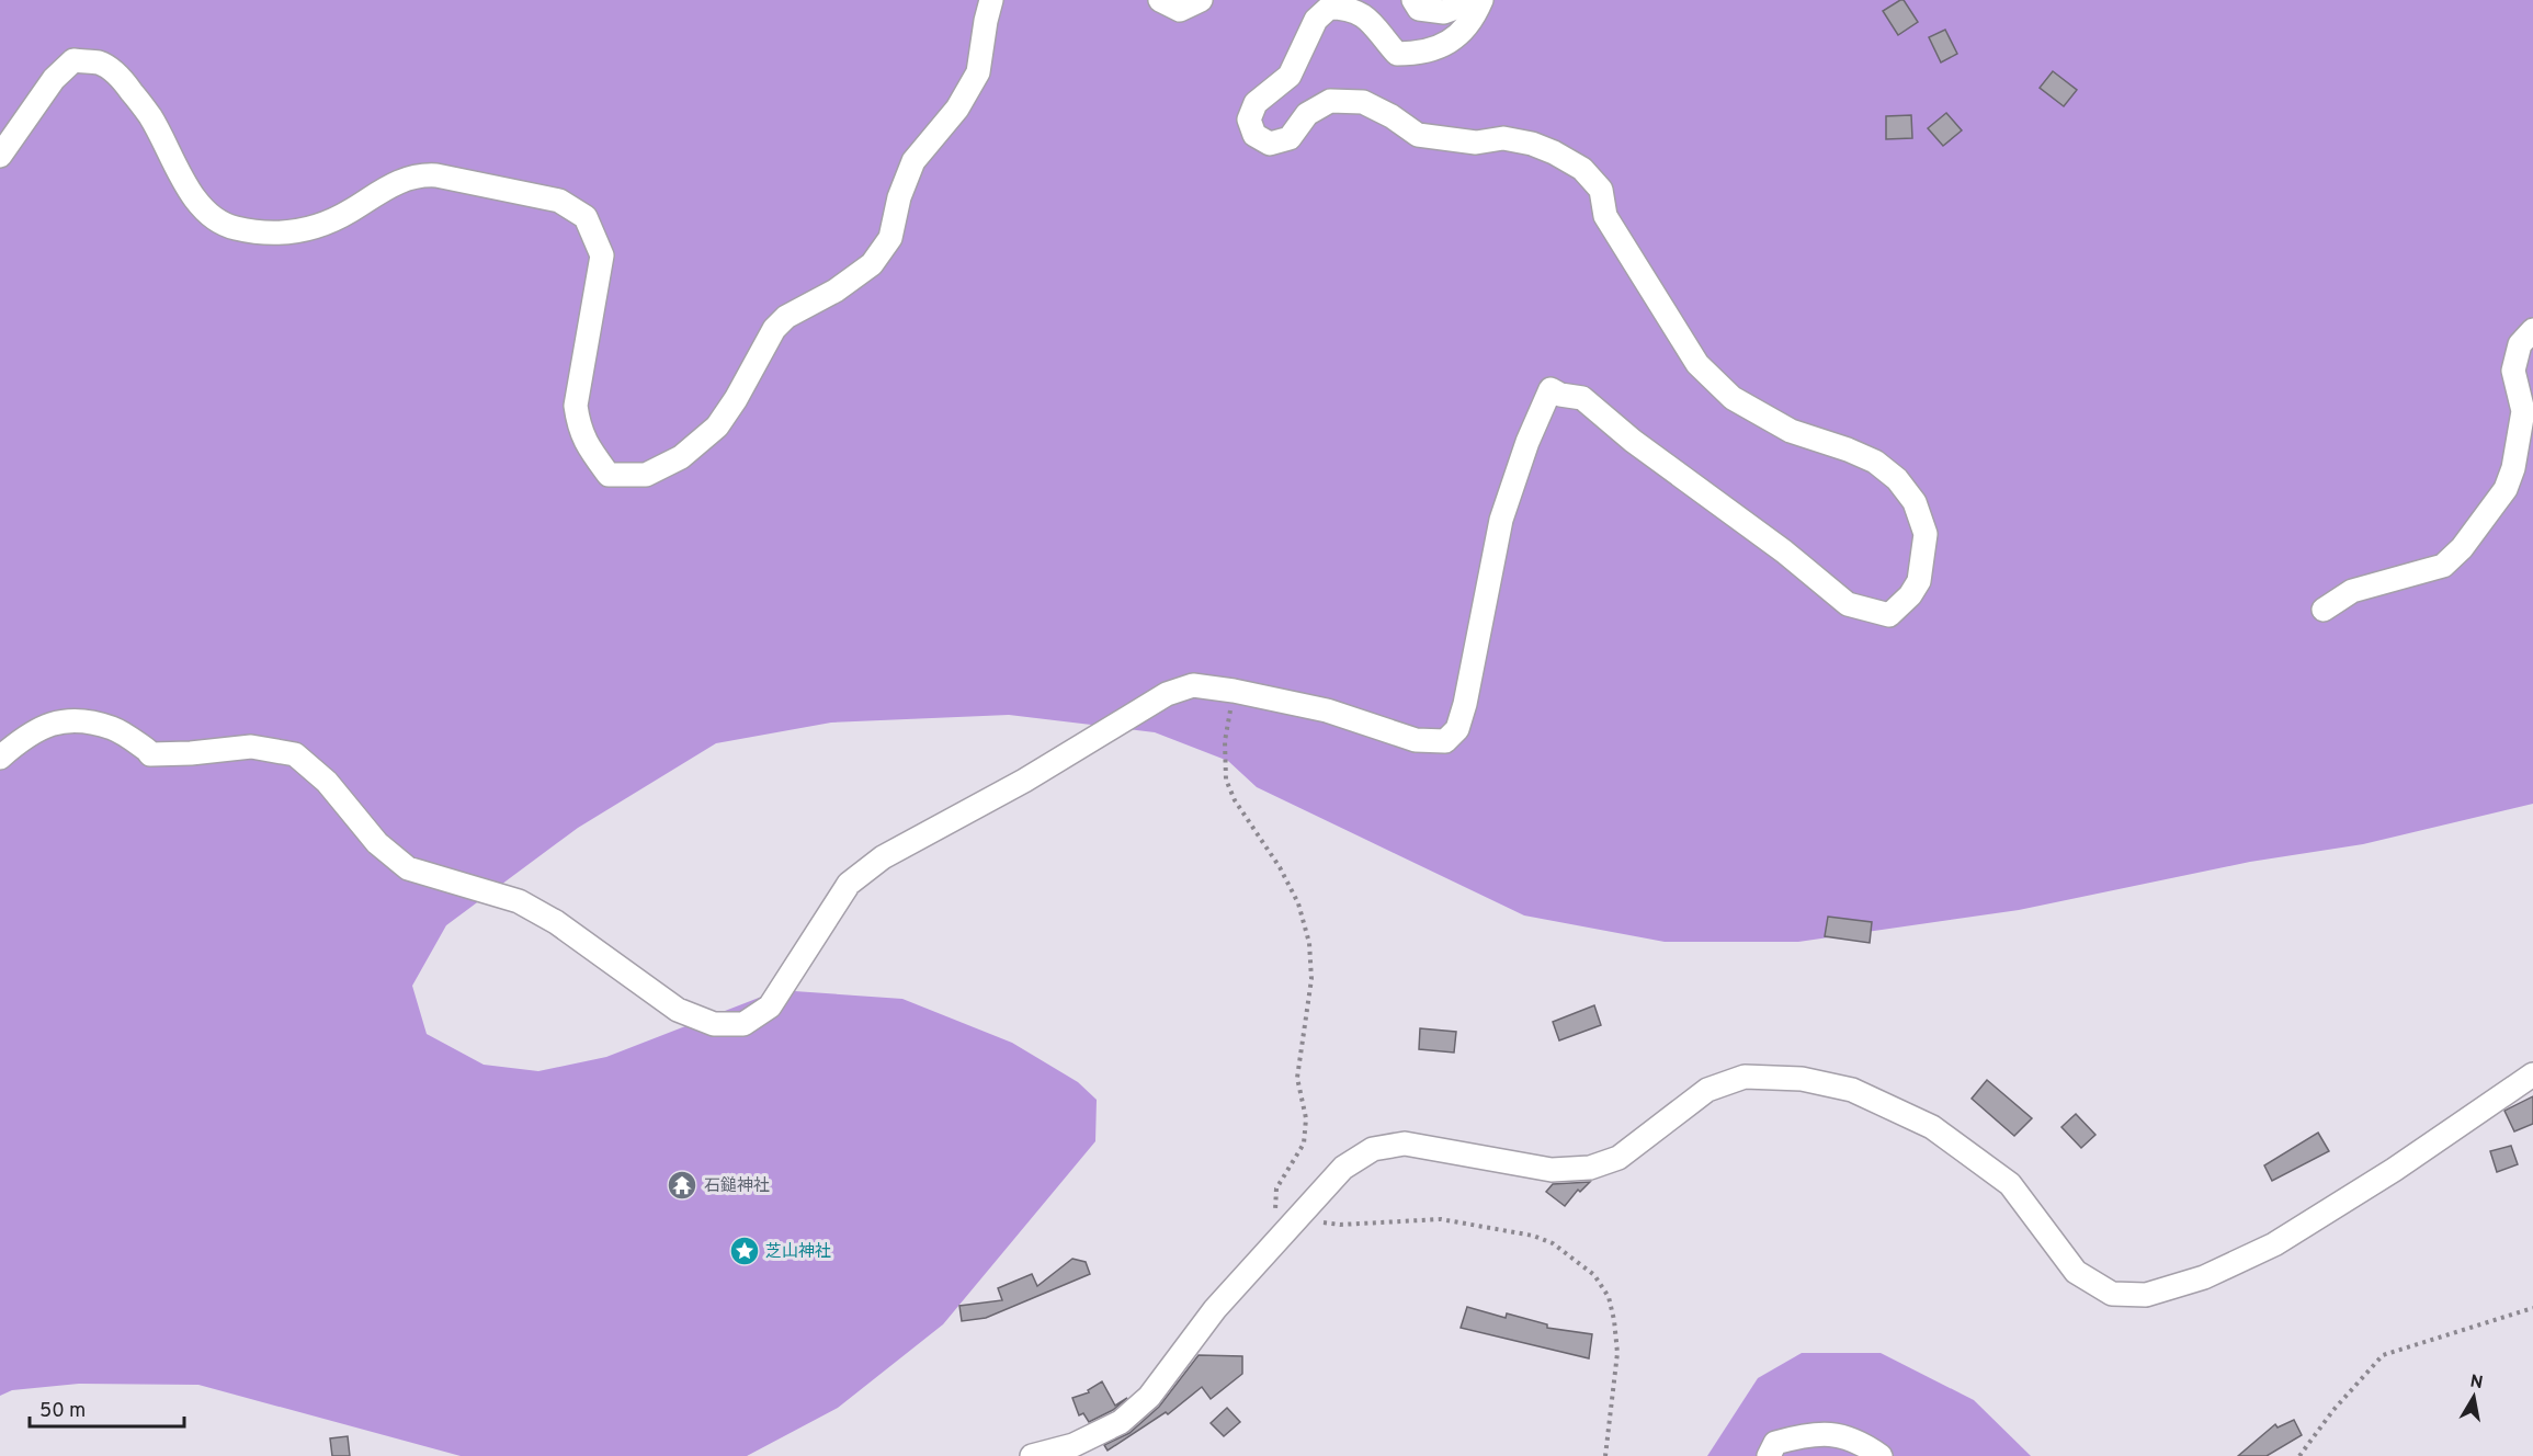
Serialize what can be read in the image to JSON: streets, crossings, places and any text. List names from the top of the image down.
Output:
{
  "places": {
    "temple": ["石鎚神社"],
    "place": ["芝山神社"]
  },
  "scale_bar": "50 m",
  "north": "top"
}
